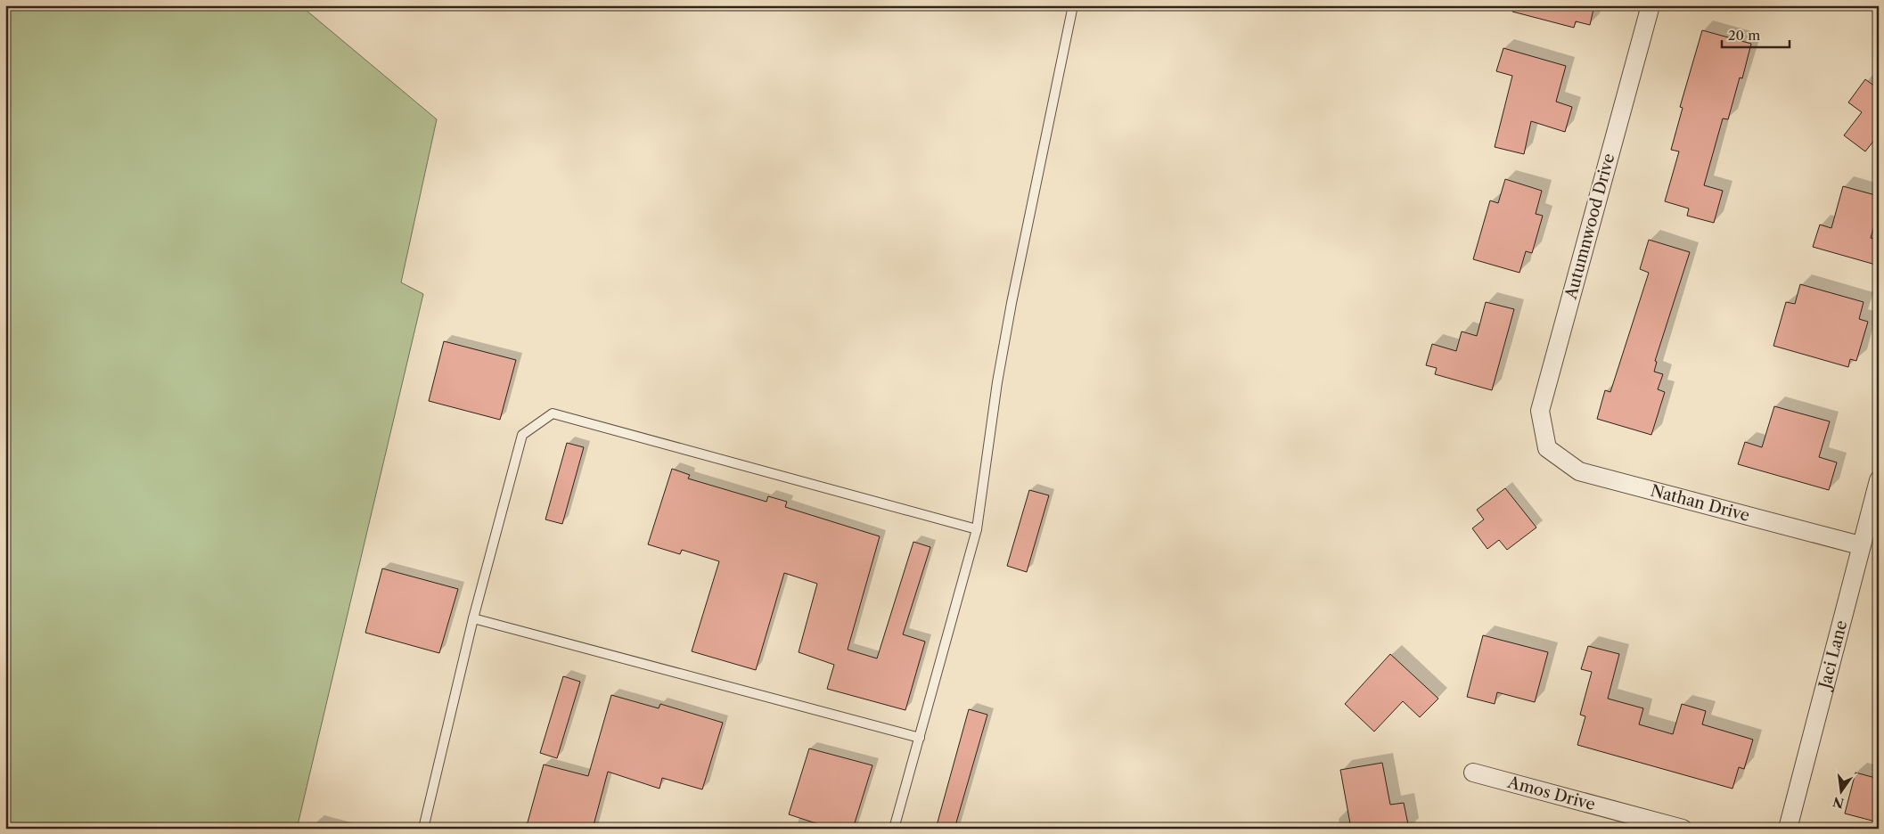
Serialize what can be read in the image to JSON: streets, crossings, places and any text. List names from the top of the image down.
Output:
{
  "streets": {
    "street": [
      "Autumnwood Drive",
      "Nathan Drive",
      "Jaci Lane",
      "Amos Drive"
    ]
  },
  "crossings": [
    ["Autumnwood Drive", "Nathan Drive"],
    ["Nathan Drive", "Jaci Lane"]
  ],
  "scale_bar": "20 m",
  "north": "bottom"
}
